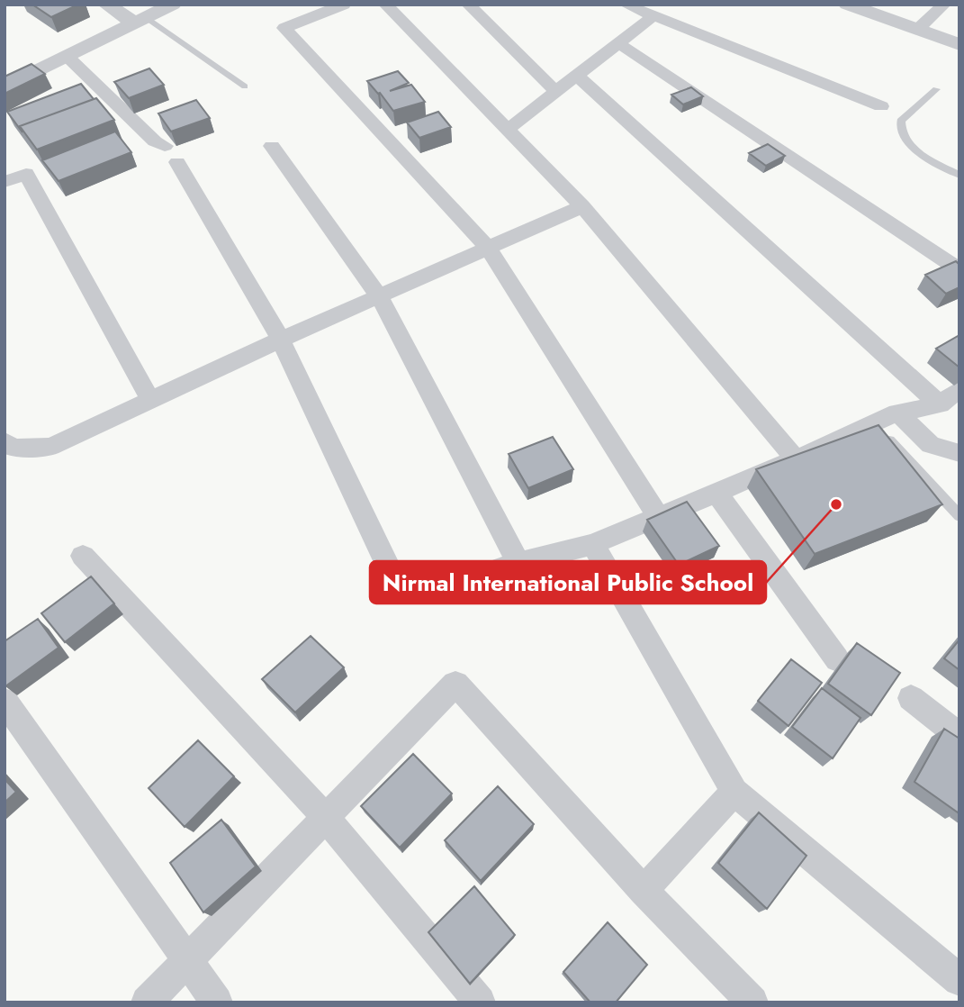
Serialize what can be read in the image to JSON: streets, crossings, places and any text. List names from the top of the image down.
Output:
{
  "places": ["Nirmal International Public School"]
}
